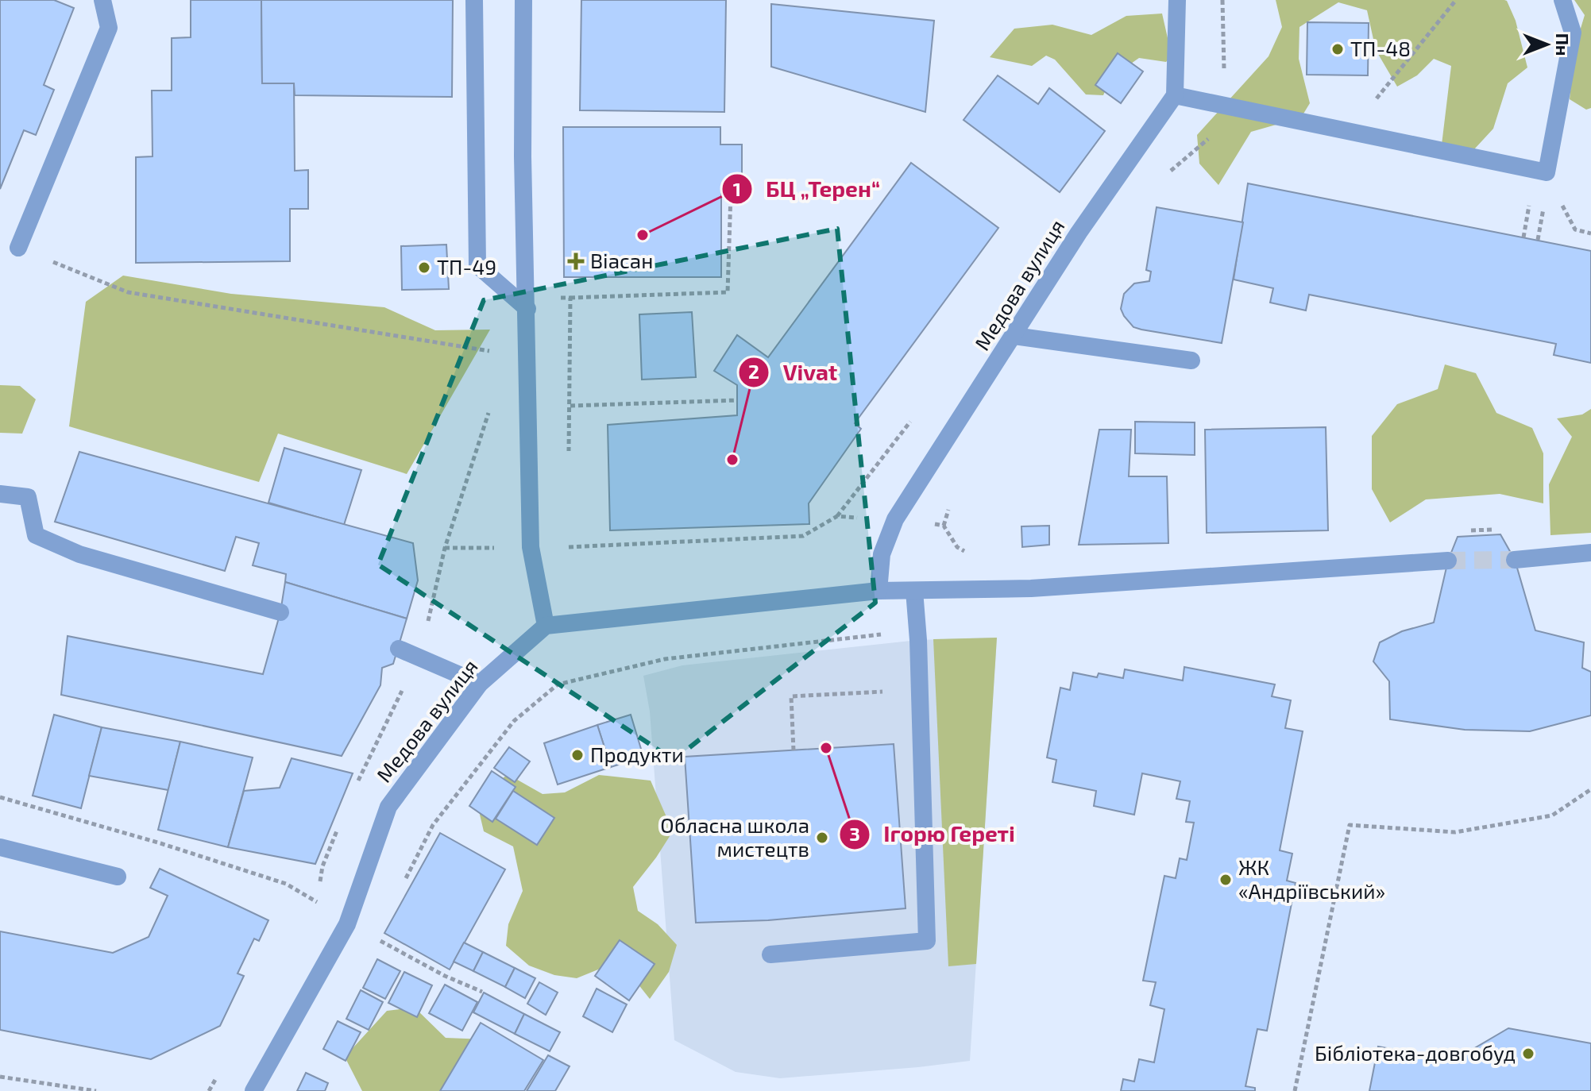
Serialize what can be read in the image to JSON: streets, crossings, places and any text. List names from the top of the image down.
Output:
{
  "streets": {
    "street": ["Медова вулиця"]
  },
  "places": {
    "other": [
      "ТП-48",
      "БЦ „Терен“",
      "ТП-49",
      "Vivat",
      "Ігорю Гереті",
      "Продукти",
      "Обласна школа мистецтв",
      "ЖК «Андріївський»",
      "Бібліотека-довгобуд"
    ],
    "health": ["Віасан"]
  },
  "north": "right"
}
